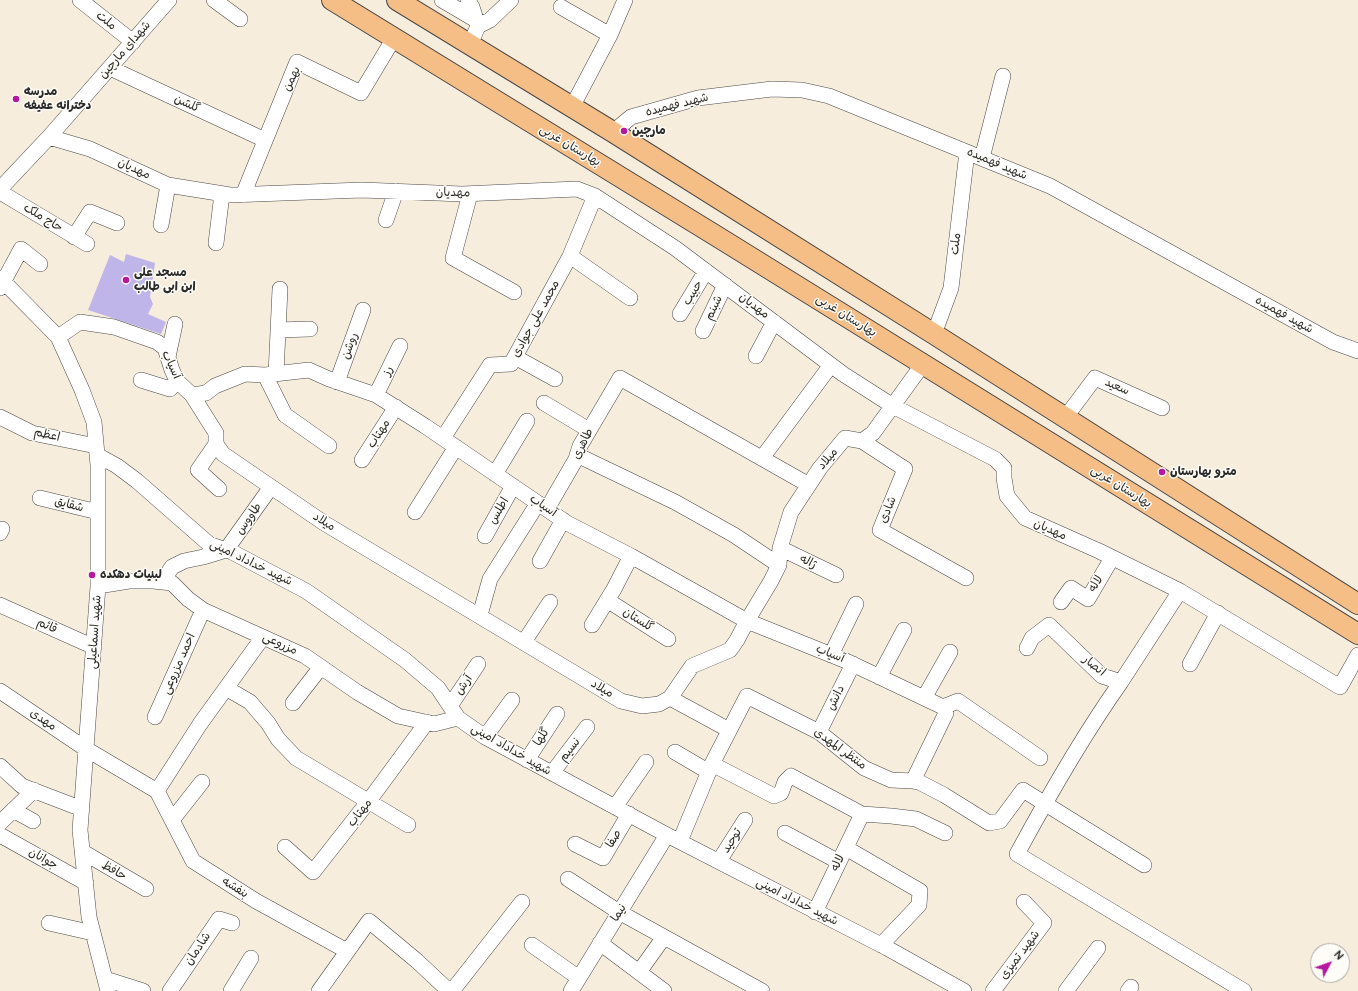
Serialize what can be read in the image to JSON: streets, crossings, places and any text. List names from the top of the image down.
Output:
{
  "streets": {
    "main road": ["بهارستان غربی"],
    "street": [
      "ملت",
      "شهدای مارچین",
      "بهمن",
      "گلشن",
      "شهید فهمیده",
      "مهدیان",
      "حاج ملک",
      "حبیب",
      "شبنم",
      "محمد علی جوادی",
      "روشن",
      "آسیاب",
      "رز",
      "سعید",
      "مهتاب",
      "اعظم",
      "طاهری",
      "میلاد",
      "شقایق",
      "شادی",
      "اطلس",
      "طاووس",
      "ژاله",
      "شهید خداداد امینی",
      "لاله",
      "گلستان",
      "قائم",
      "شهید اسماعیلی",
      "مزروعی",
      "احمد مزروعی",
      "انصار",
      "آرش",
      "دانش",
      "مهدی",
      "گلها",
      "منتظر المهدی",
      "نسیم",
      "صفا",
      "توحید",
      "جوانان",
      "حافظ",
      "بنفشه",
      "نیما",
      "شادمان",
      "شهید تمیزی"
    ]
  },
  "crossings": [
    ["ملت", "شهدای مارچین"],
    ["ملت", "شهید فهمیده"],
    ["شهدای مارچین", "گلشن"],
    ["شهدای مارچین", "مهدیان"],
    ["بهمن", "گلشن"],
    ["بهمن", "بهارستان غربی"],
    ["بهمن", "مهدیان"],
    ["مهدیان", "حبیب"],
    ["مهدیان", "شبنم"],
    ["مهدیان", "محمد علی جوادی"],
    ["مهدیان", "لاله"],
    ["مهدیان", "انصار"],
    ["محمد علی جوادی", "آسیاب"],
    ["روشن", "آسیاب"],
    ["آسیاب", "رز"],
    ["آسیاب", "مهتاب"],
    ["آسیاب", "طاهری"],
    ["آسیاب", "میلاد"],
    ["آسیاب", "اطلس"],
    ["آسیاب", "شهید اسماعیلی"],
    ["آسیاب", "دانش"],
    ["مهتاب", "مزروعی"],
    ["اعظم", "شهید خداداد امینی"],
    ["اعظم", "شهید اسماعیلی"],
    ["طاهری", "میلاد"],
    ["میلاد", "شادی"],
    ["میلاد", "طاووس"],
    ["میلاد", "ژاله"],
    ["شقایق", "شهید اسماعیلی"],
    ["طاووس", "شهید خداداد امینی"],
    ["شهید خداداد امینی", "لاله"],
    ["شهید خداداد امینی", "شهید اسماعیلی"],
    ["شهید خداداد امینی", "مزروعی"],
    ["شهید خداداد امینی", "آرش"],
    ["شهید خداداد امینی", "گلها"],
    ["شهید خداداد امینی", "منتظر المهدی"],
    ["شهید خداداد امینی", "نسیم"],
    ["شهید خداداد امینی", "صفا"],
    ["شهید خداداد امینی", "توحید"],
    ["شهید خداداد امینی", "نیما"],
    ["قائم", "شهید اسماعیلی"],
    ["شهید اسماعیلی", "مزروعی"],
    ["شهید اسماعیلی", "مهدی"],
    ["شهید اسماعیلی", "جوانان"],
    ["شهید اسماعیلی", "حافظ"],
    ["مزروعی", "احمد مزروعی"],
    ["مزروعی", "آرش"],
    ["دانش", "منتظر المهدی"],
    ["مهدی", "بنفشه"],
    ["منتظر المهدی", "نیما"]
  ],
  "places": [
    "مدرسه دخترانه عفیفه",
    "مارچین",
    "مسجد علی ابن ابی طالب",
    "مترو بهارستان",
    "لبنیات دهکده"
  ],
  "north": "top right"
}
